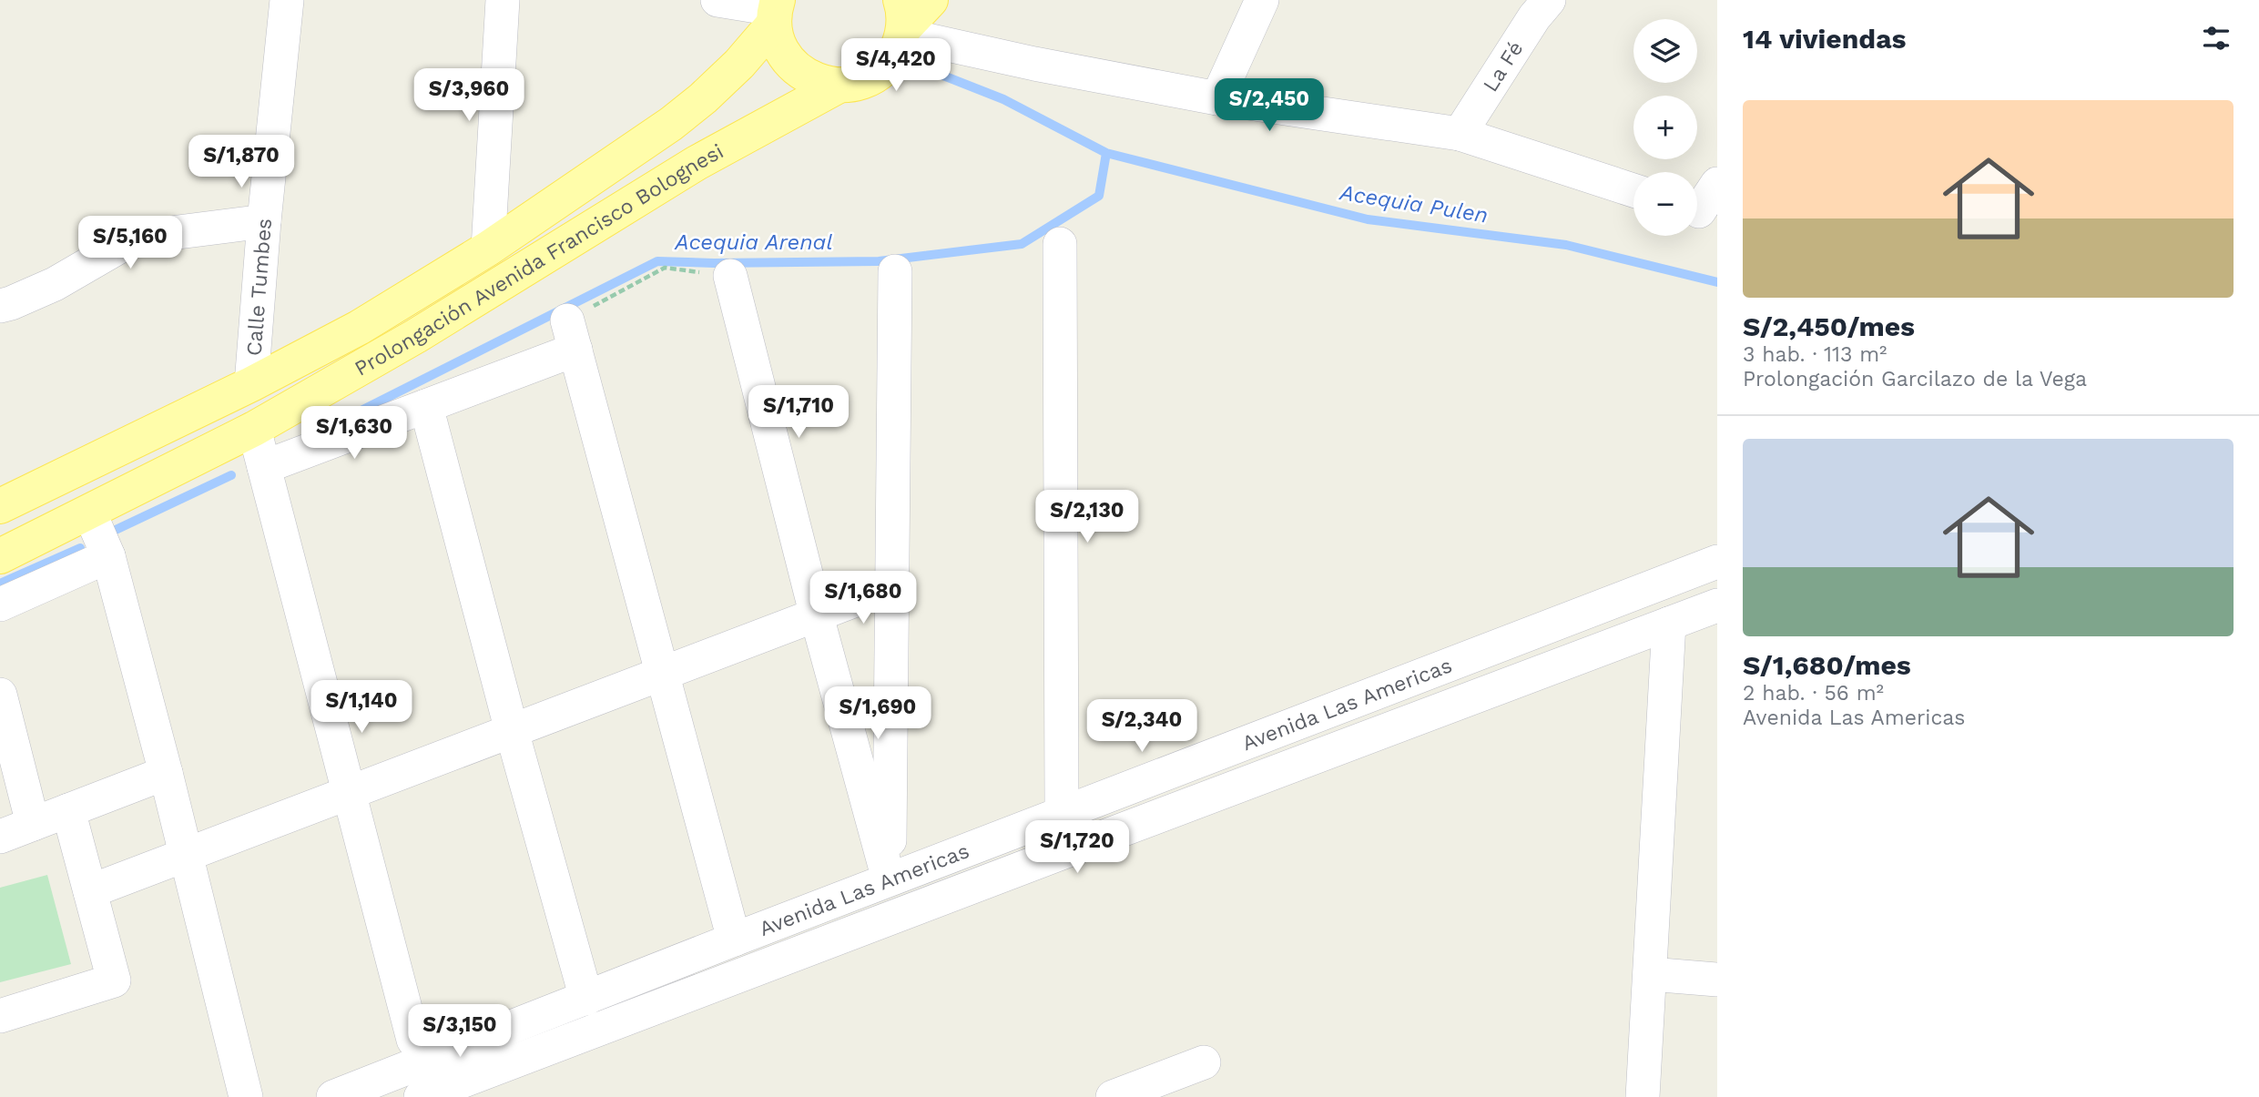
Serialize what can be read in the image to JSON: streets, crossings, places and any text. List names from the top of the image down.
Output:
{
  "streets": {
    "main road": ["Prolongación Avenida Francisco Bolognesi"],
    "street": ["La Fé", "Calle Tumbes", "Avenida Las Americas"]
  },
  "crossings": [
    ["Prolongación Avenida Francisco Bolognesi", "Calle Tumbes"]
  ],
  "water": ["Acequia Pulen", "Acequia Arenal"],
  "page": {
    "heading": "14 viviendas",
    "map_buttons": ["+", "−"],
    "price": [
      "S/4,420",
      "S/3,960",
      "S/2,450",
      "S/1,870",
      "S/5,160",
      "S/1,710",
      "S/1,630",
      "S/2,130",
      "S/1,680",
      "S/1,140",
      "S/1,690",
      "S/2,340",
      "S/1,720",
      "S/3,150"
    ],
    "list": [
      {
        "name": "S/2,450/mes",
        "note": "3 hab. · 113 m² · Prolongación Garcilazo de la Vega"
      },
      {
        "name": "S/1,680/mes",
        "note": "2 hab. · 56 m² · Avenida Las Americas"
      }
    ]
  }
}
